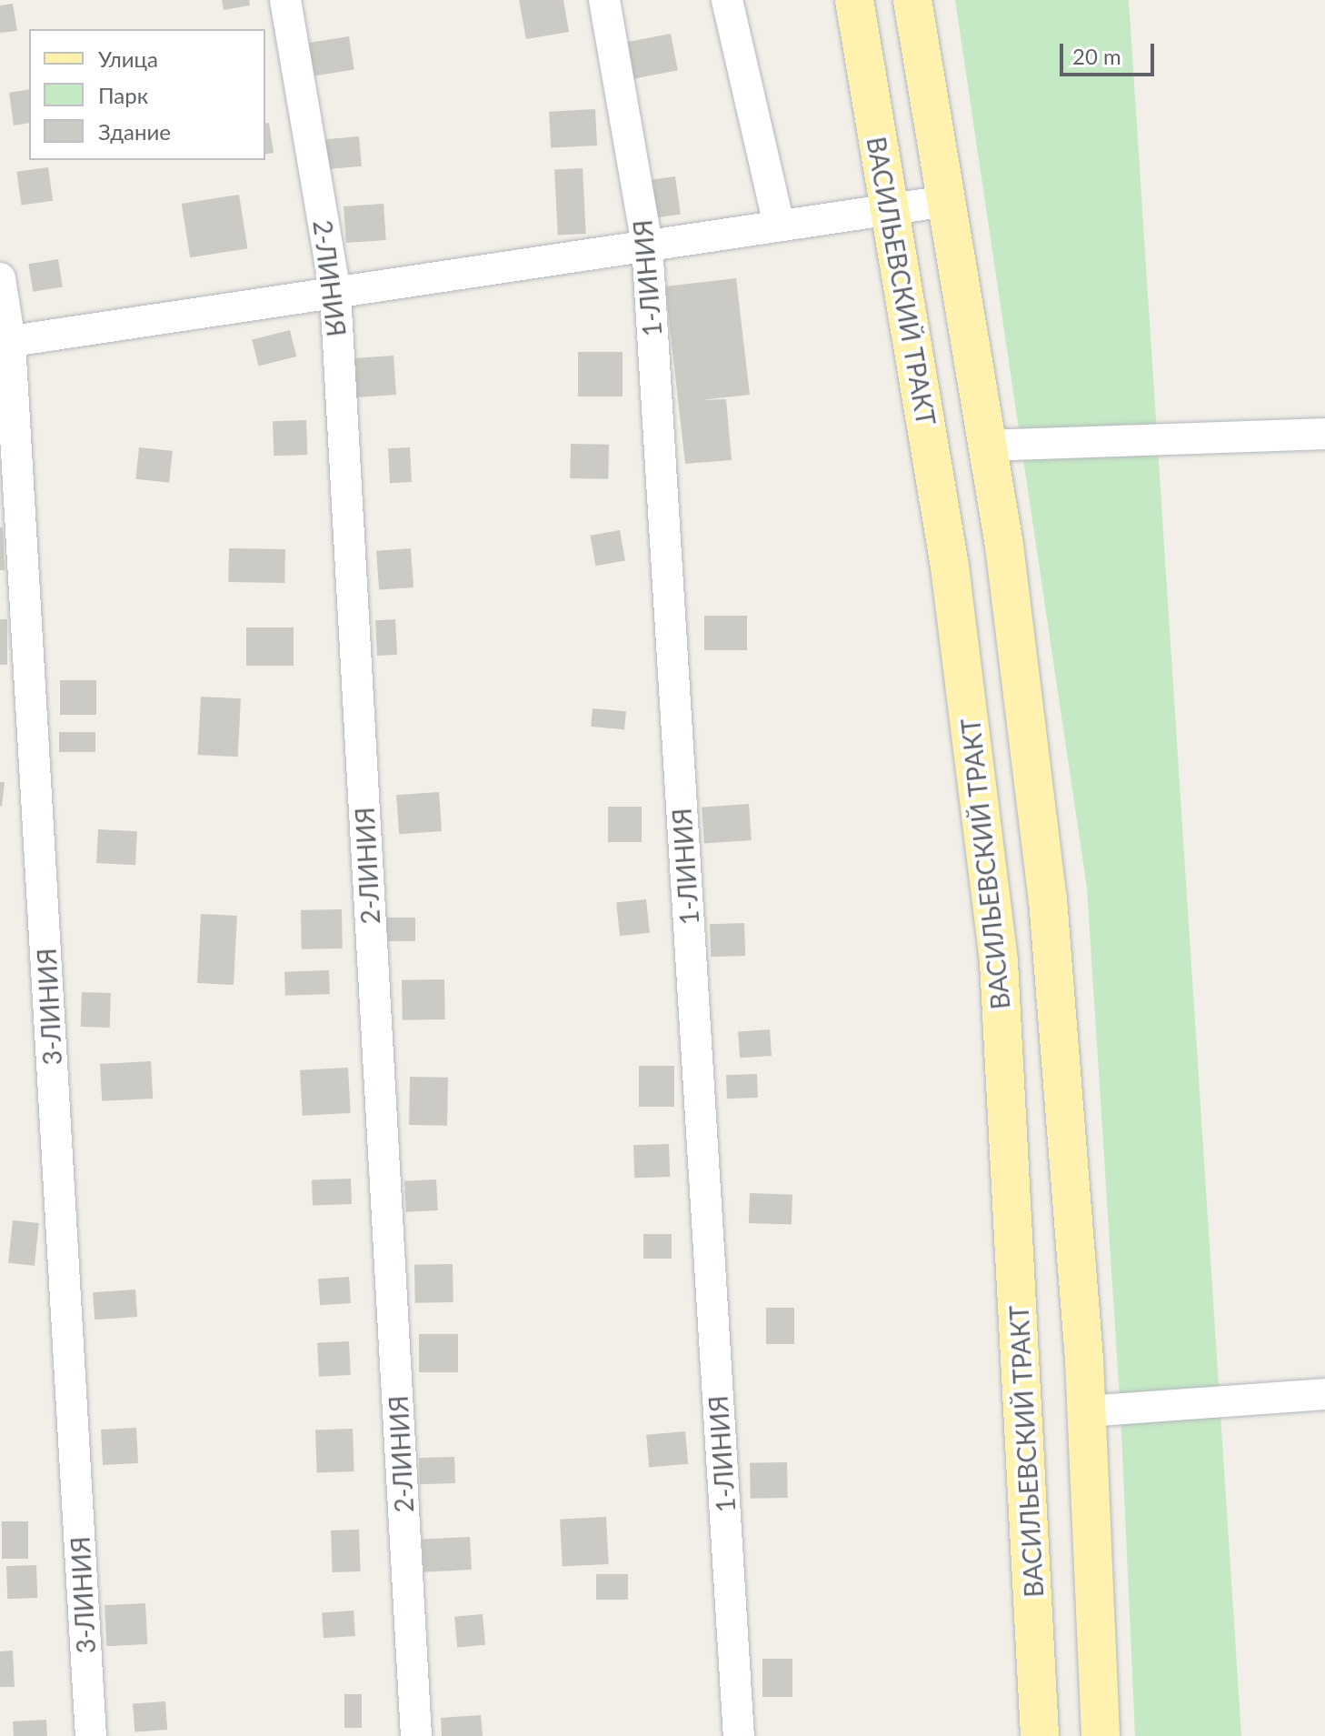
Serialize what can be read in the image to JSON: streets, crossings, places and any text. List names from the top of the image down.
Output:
{
  "streets": {
    "main road": ["ВАСИЛЬЕВСКИЙ ТРАКТ"],
    "street": ["2-ЛИНИЯ", "1-ЛИНИЯ", "3-ЛИНИЯ"]
  },
  "legend": ["Улица", "Парк", "Здание"],
  "scale_bar": "20 m"
}
